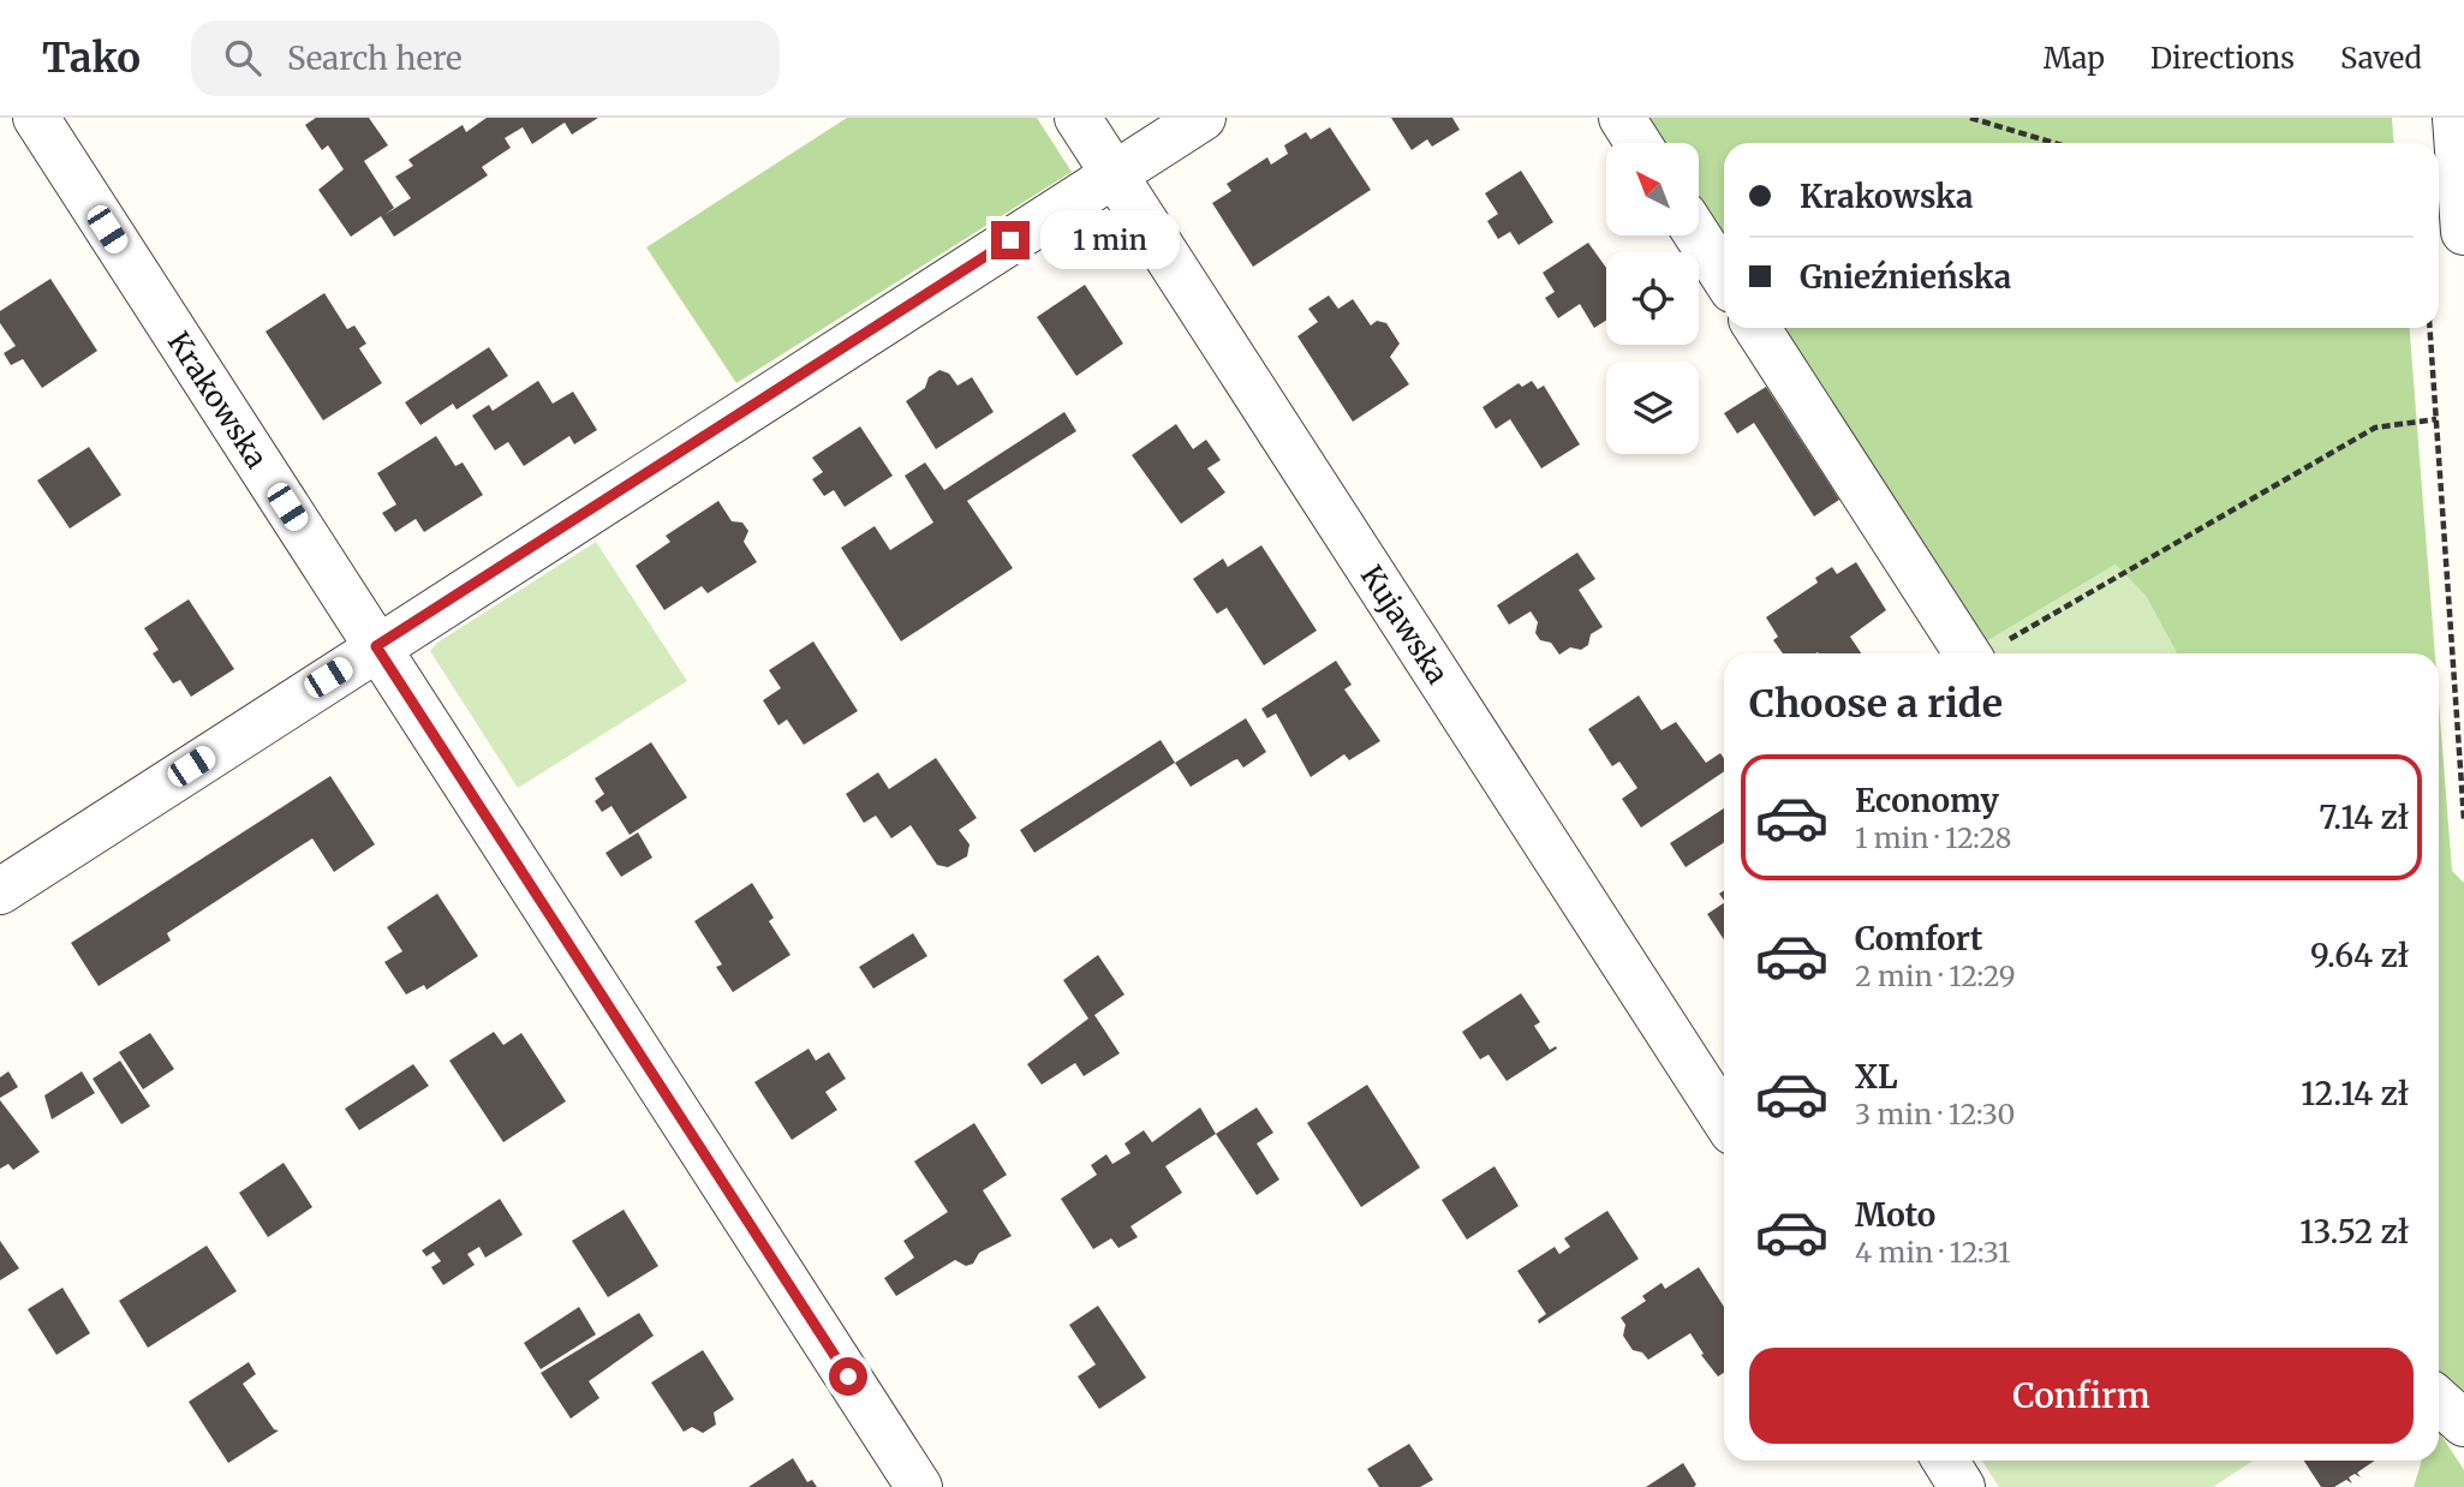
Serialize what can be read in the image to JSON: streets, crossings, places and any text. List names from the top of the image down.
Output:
{
  "streets": {
    "street": ["Krakowska", "Kujawska"]
  },
  "north": "top left",
  "page": {
    "header": "Tako",
    "search": "Search here",
    "nav": ["Map", "Directions", "Saved"],
    "banner": ["Krakowska", "Gnieźnieńska"],
    "bubble": "1 min",
    "heading": "Choose a ride",
    "list": [
      {
        "name": "Economy",
        "note": "1 min · 12:28",
        "value": "7.14 zł"
      },
      {
        "name": "Comfort",
        "note": "2 min · 12:29",
        "value": "9.64 zł"
      },
      {
        "name": "XL",
        "note": "3 min · 12:30",
        "value": "12.14 zł"
      },
      {
        "name": "Moto",
        "note": "4 min · 12:31",
        "value": "13.52 zł"
      }
    ],
    "buttons": "Confirm"
  }
}
